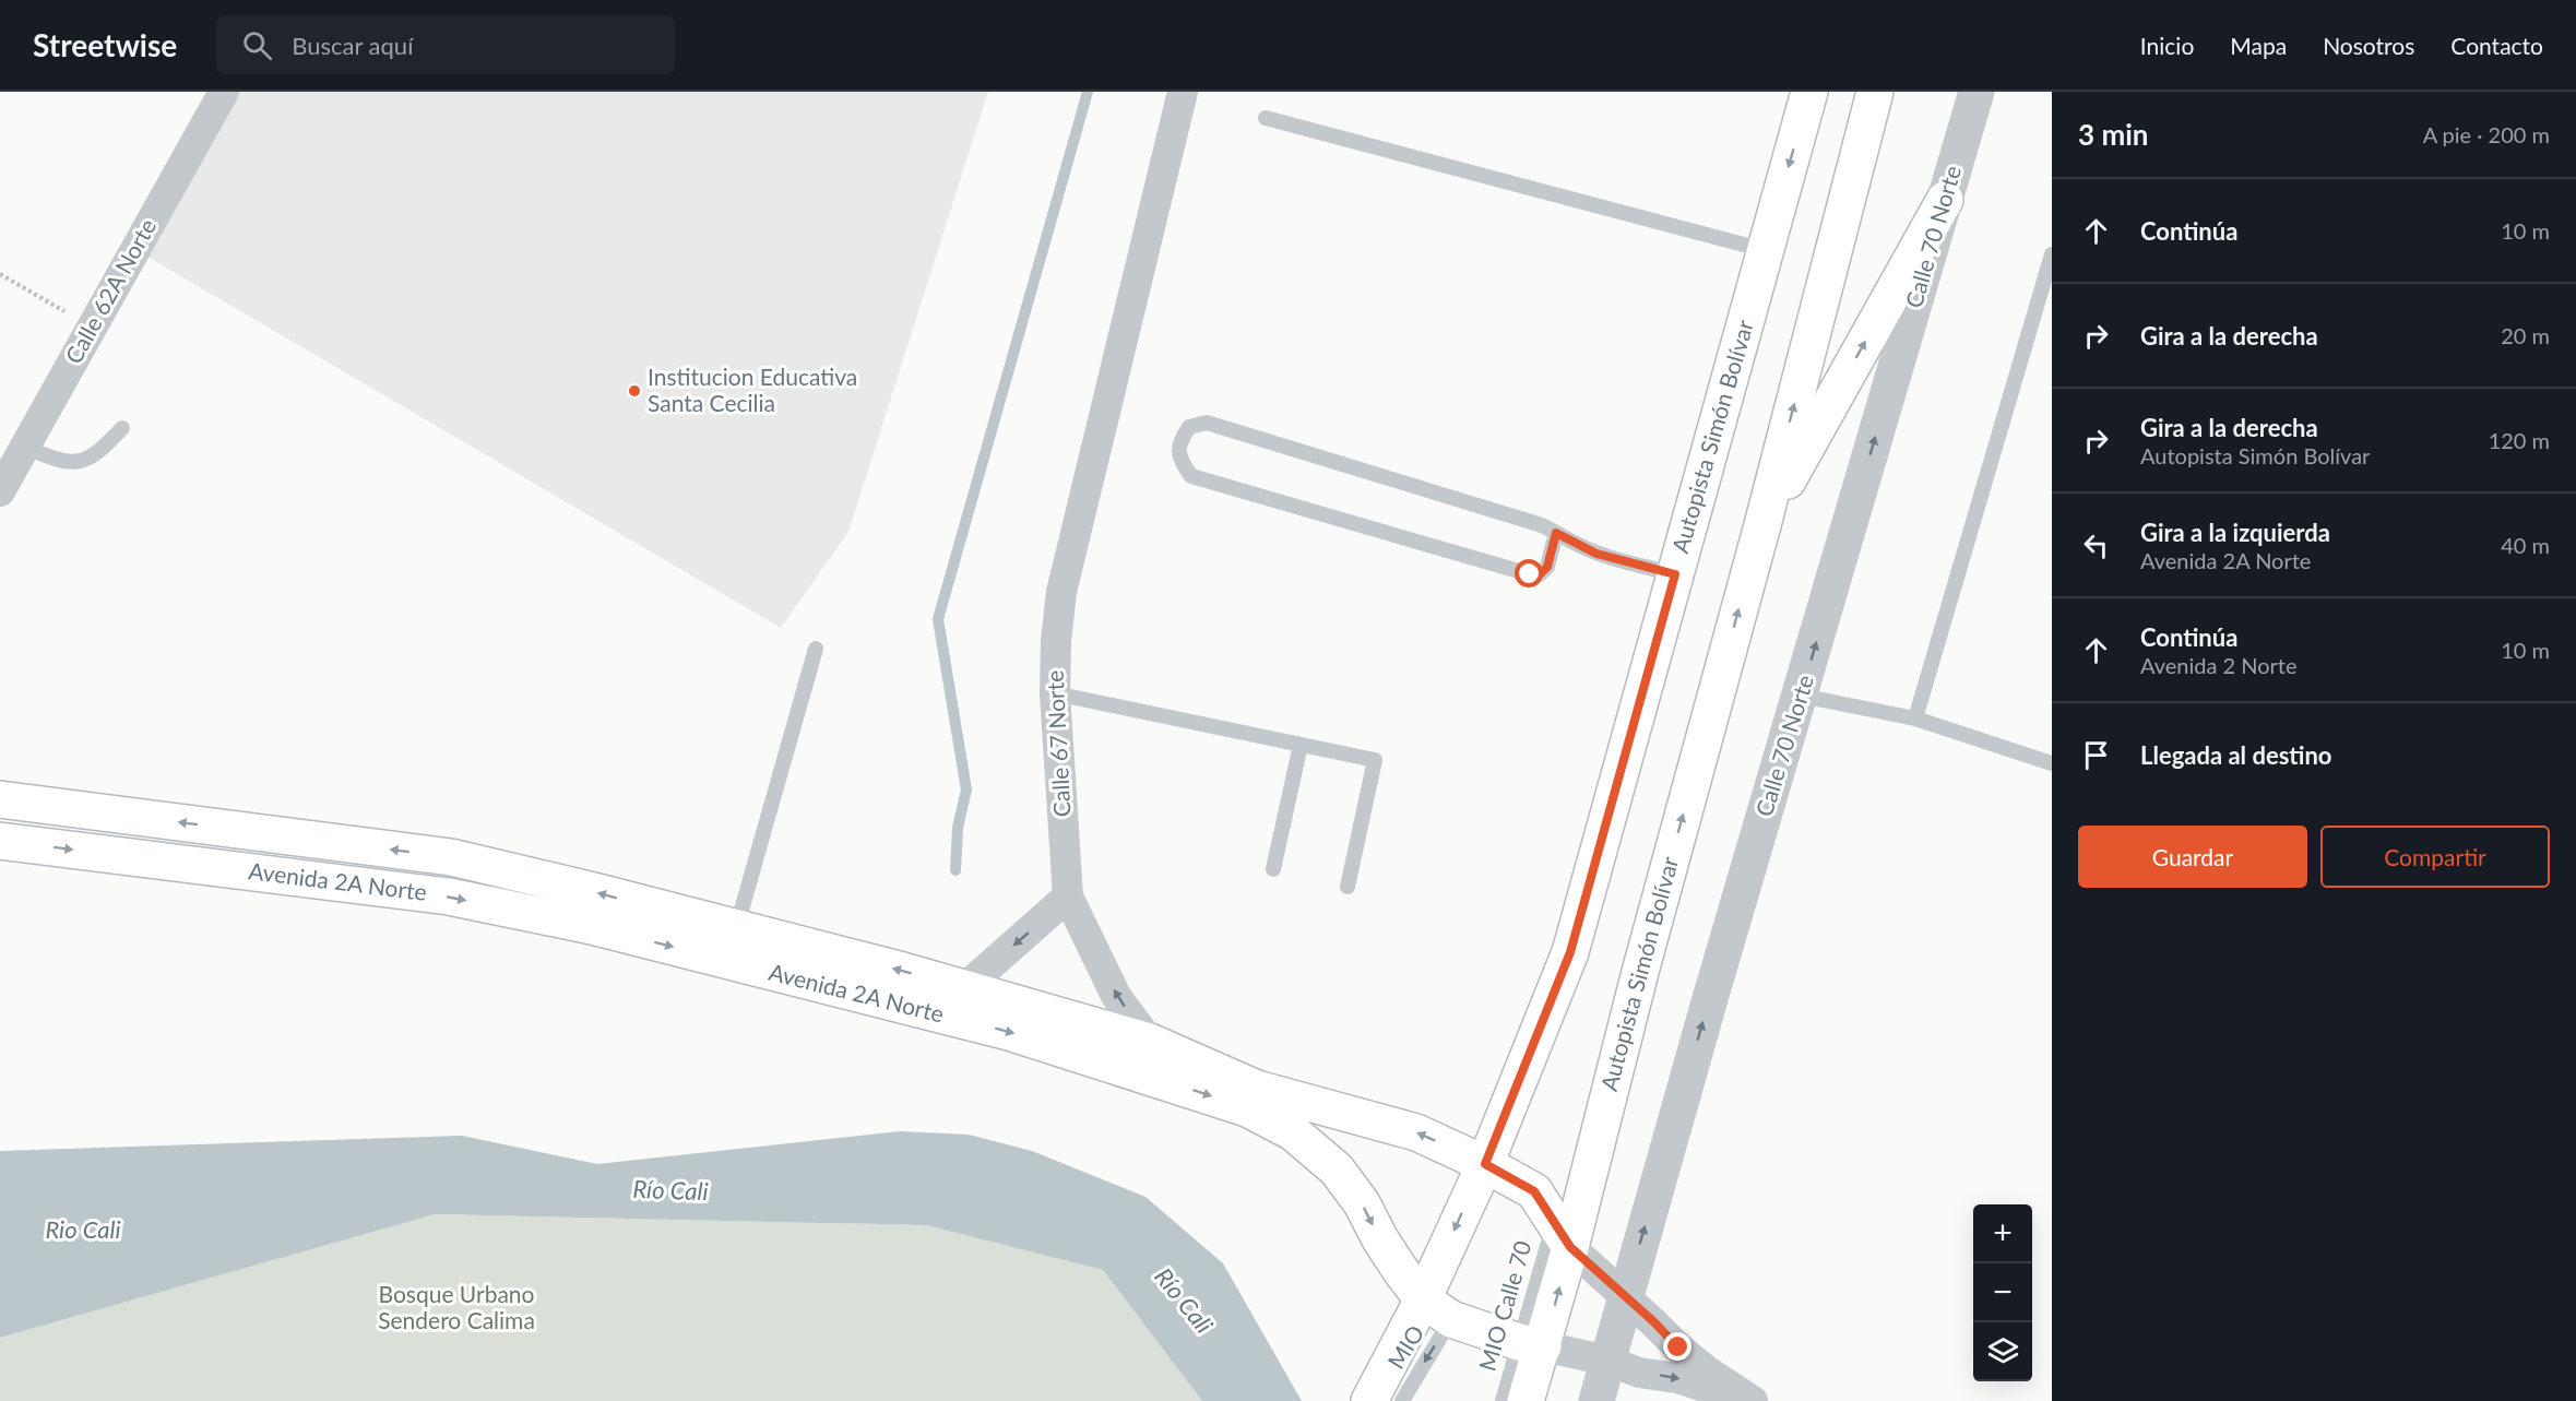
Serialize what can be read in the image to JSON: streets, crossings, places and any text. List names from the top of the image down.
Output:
{
  "streets": {
    "main road": ["Autopista Simón Bolívar", "Avenida 2A Norte"],
    "street": ["Calle 70 Norte", "Calle 62A Norte", "Calle 67 Norte"],
    "lane": ["MIO Calle 70"]
  },
  "crossings": [
    ["Calle 70 Norte", "Avenida 2A Norte"],
    ["Autopista Simón Bolívar", "Avenida 2A Norte"],
    ["Autopista Simón Bolívar", "MIO Calle 70"],
    ["Calle 67 Norte", "Avenida 2A Norte"]
  ],
  "one_way": ["Calle 70 Norte"],
  "water": ["Río Cali", "Rio Cali"],
  "parks": ["Bosque Urbano Sendero Calima"],
  "places": ["Institucion Educativa Santa Cecilia"],
  "page": {
    "header": "Streetwise",
    "search": "Buscar aquí",
    "nav": [
      "Inicio",
      "Mapa",
      "Nosotros",
      "Contacto"
    ],
    "heading": ["3 min", "A pie · 200 m"],
    "list": [
      ["Continúa", "10 m"],
      ["Gira a la derecha", "20 m"],
      ["Gira a la derecha", "Autopista Simón Bolívar", "120 m"],
      ["Gira a la izquierda", "Avenida 2A Norte", "40 m"],
      ["Continúa", "Avenida 2 Norte", "10 m"],
      "Llegada al destino"
    ],
    "buttons": ["Guardar", "Compartir"],
    "map_buttons": ["+", "−"]
  }
}
